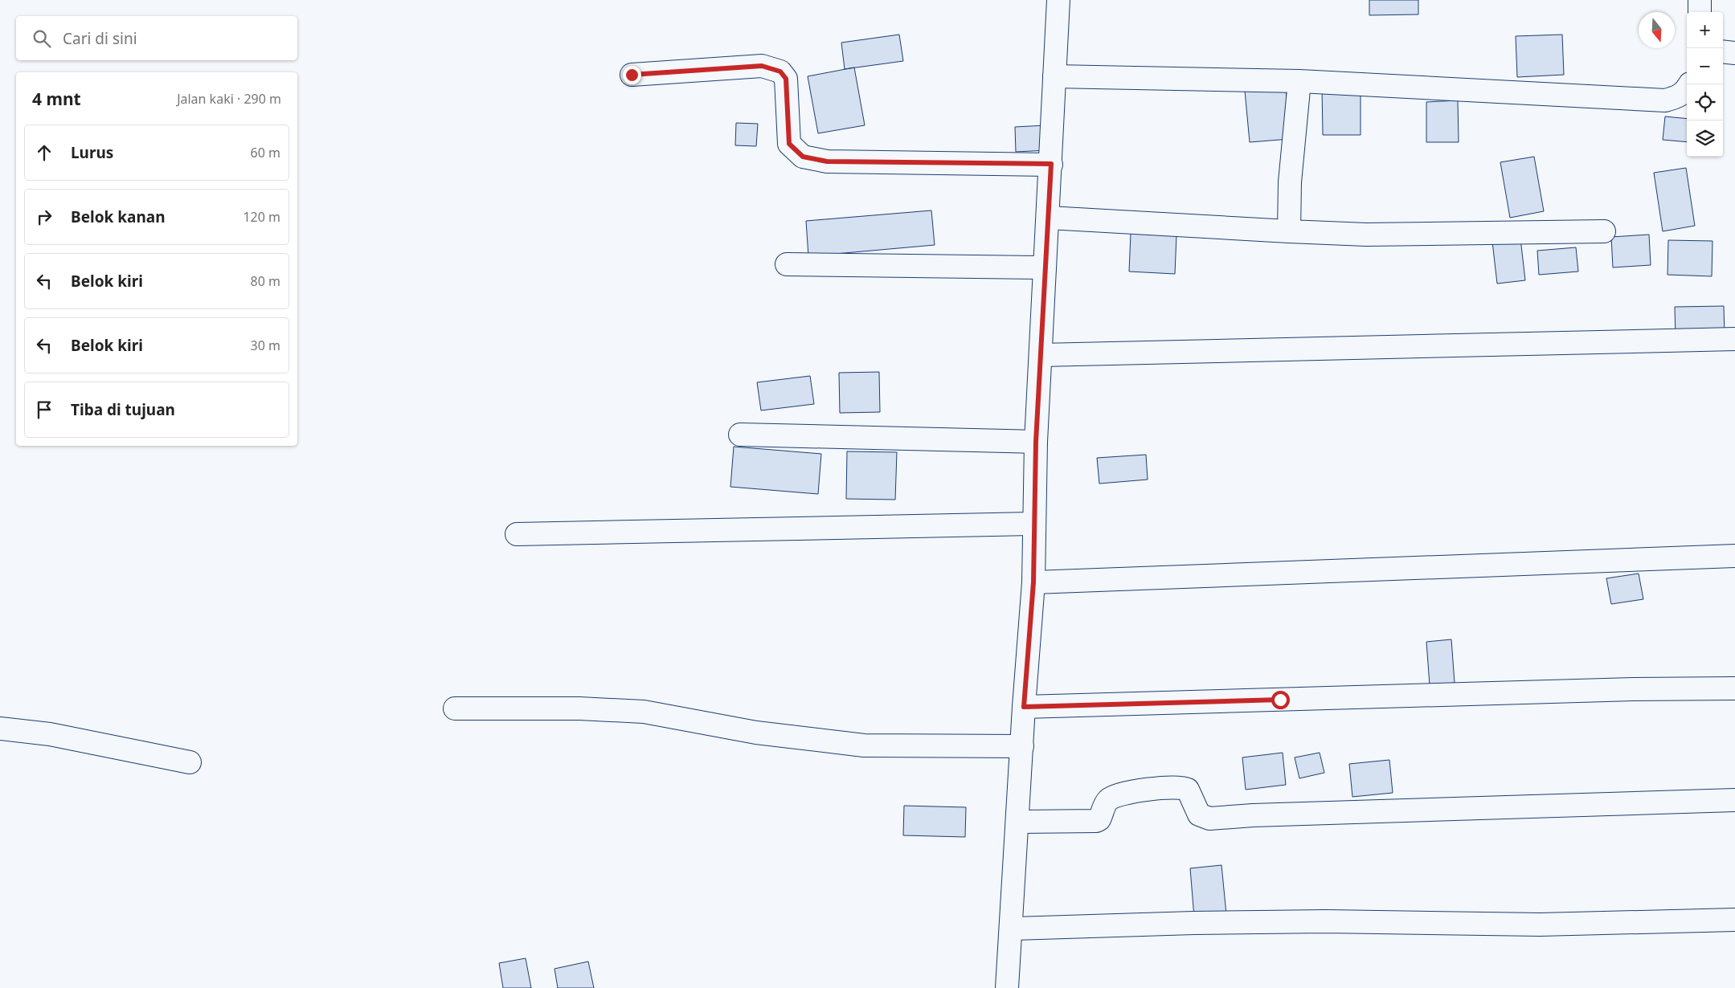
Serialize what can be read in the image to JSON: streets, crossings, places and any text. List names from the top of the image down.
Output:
{
  "north": "bottom",
  "page": {
    "map_buttons": ["+", "−"],
    "search": "Cari di sini",
    "heading": ["4 mnt", "Jalan kaki · 290 m"],
    "list": [
      ["Lurus", "60 m"],
      ["Belok kanan", "120 m"],
      ["Belok kiri", "80 m"],
      ["Belok kiri", "30 m"],
      "Tiba di tujuan"
    ]
  }
}
